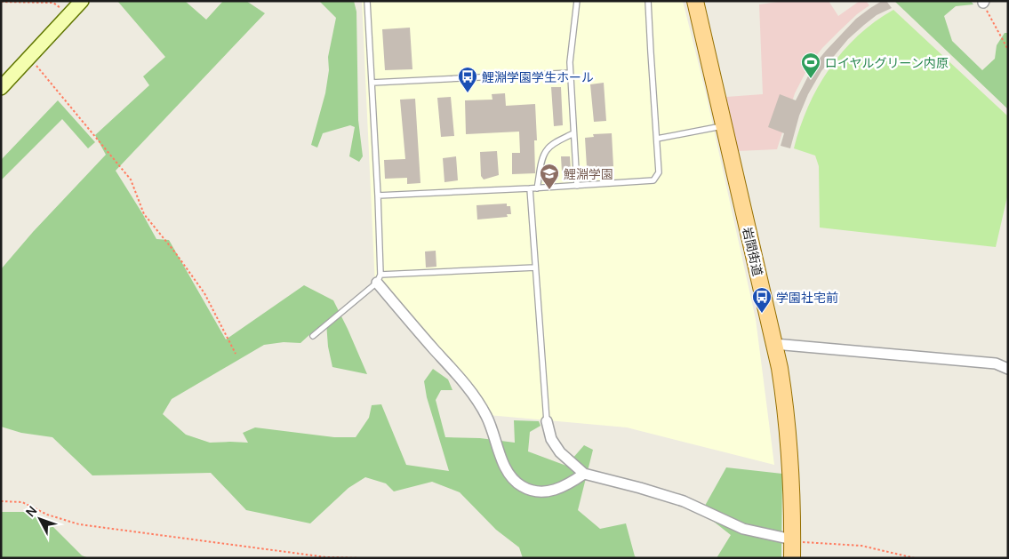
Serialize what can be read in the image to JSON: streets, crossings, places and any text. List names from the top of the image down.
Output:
{
  "streets": {
    "main road": ["岩間街道"]
  },
  "places": {
    "sports": ["ロイヤルグリーン内原"],
    "bus stop": ["鯉淵学園学生ホール", "学園社宅前"],
    "school or university": ["鯉淵学園"]
  },
  "north": "top left"
}
